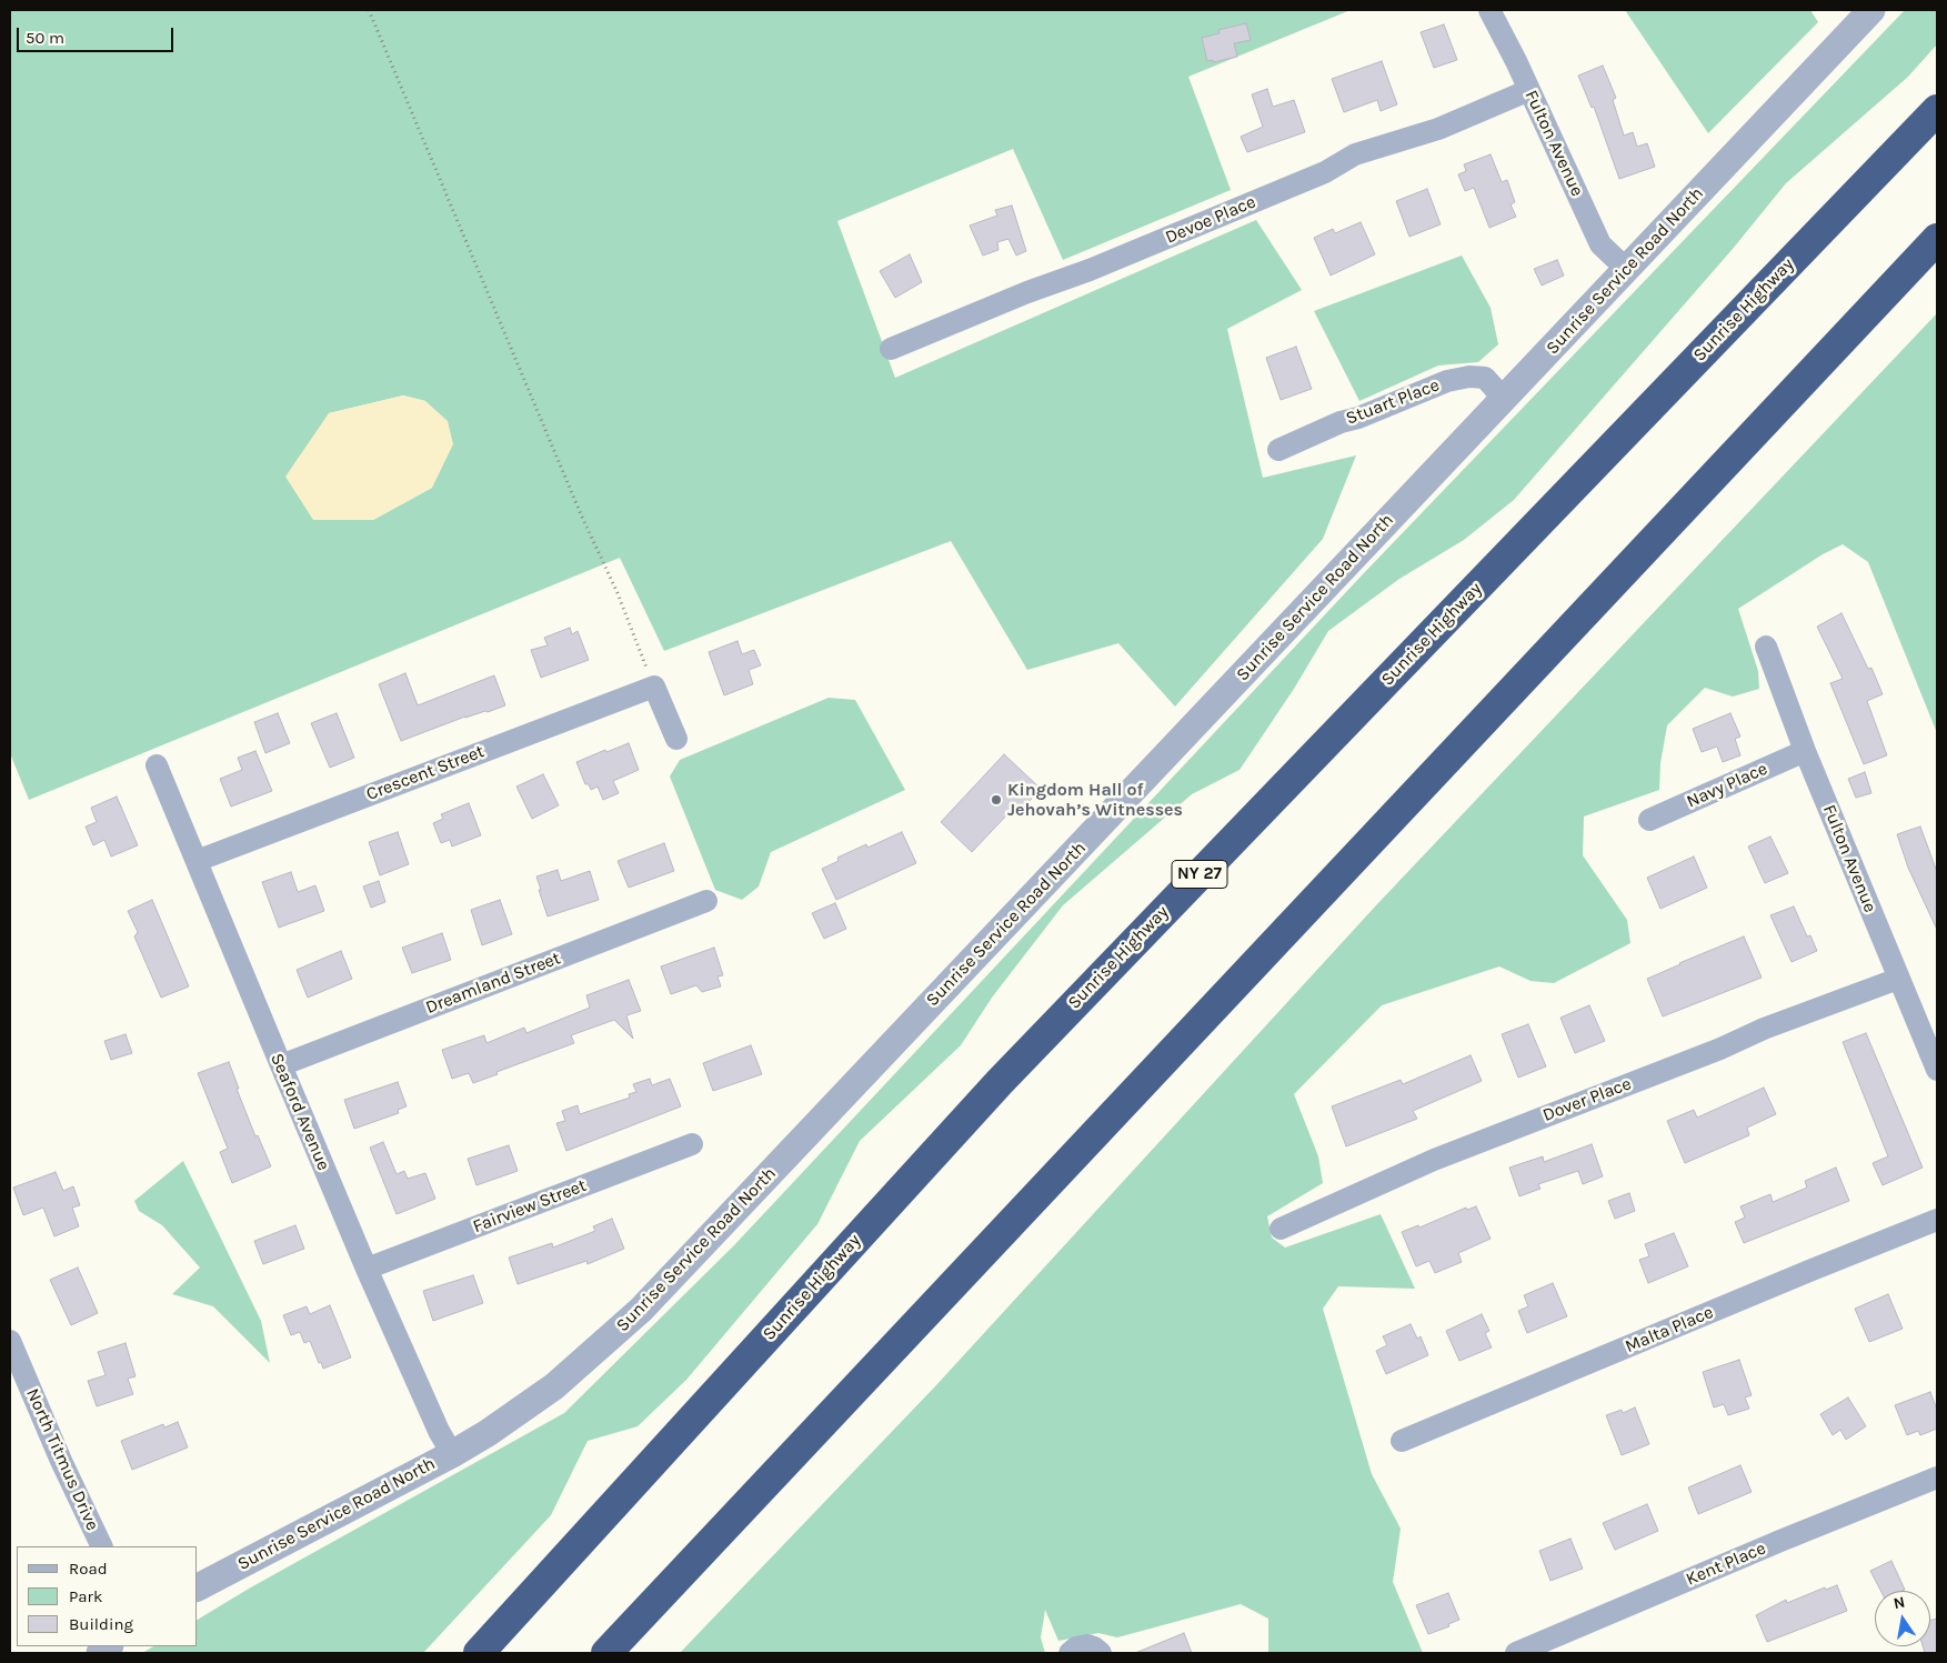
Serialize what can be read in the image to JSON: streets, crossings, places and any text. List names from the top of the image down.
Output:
{
  "streets": {
    "highway": ["Sunrise Highway", "NY 27"],
    "street": [
      "Fulton Avenue",
      "Devoe Place",
      "Sunrise Service Road North",
      "Stuart Place",
      "Crescent Street",
      "Navy Place",
      "Dreamland Street",
      "Dover Place",
      "Seaford Avenue",
      "Fairview Street",
      "Malta Place",
      "North Titmus Drive",
      "Kent Place"
    ]
  },
  "crossings": [
    ["Fulton Avenue", "Devoe Place"],
    ["Fulton Avenue", "Sunrise Service Road North"],
    ["Fulton Avenue", "Navy Place"],
    ["Fulton Avenue", "Dover Place"],
    ["Sunrise Service Road North", "Stuart Place"],
    ["Sunrise Service Road North", "Seaford Avenue"],
    ["Crescent Street", "Seaford Avenue"],
    ["Dreamland Street", "Seaford Avenue"],
    ["Seaford Avenue", "Fairview Street"]
  ],
  "places": ["Kingdom Hall of Jehovah’s Witnesses"],
  "legend": ["Road", "Park", "Building"],
  "scale_bar": "50 m",
  "north": "top"
}
